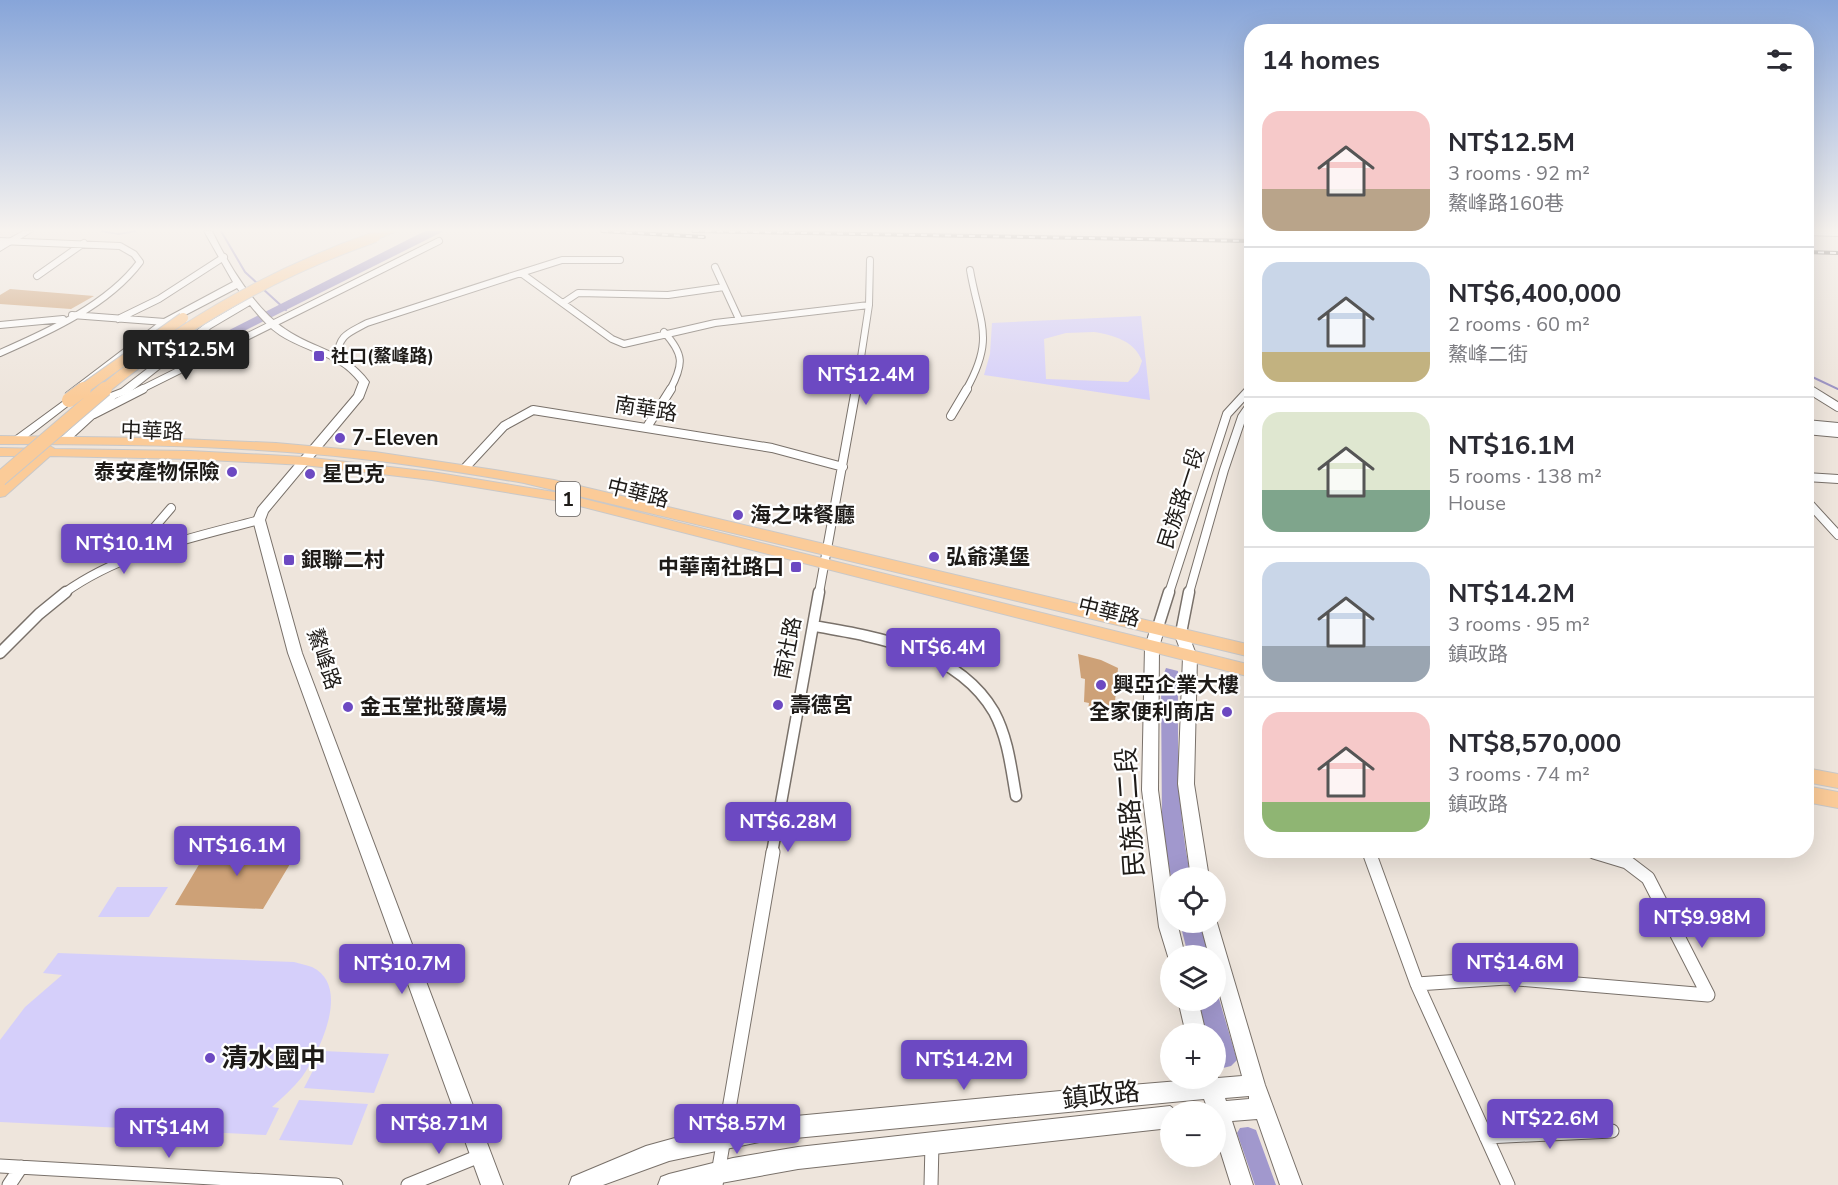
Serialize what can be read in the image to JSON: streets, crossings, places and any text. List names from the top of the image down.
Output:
{
  "streets": {
    "main road": ["中華路", "1"],
    "street": [
      "南華路",
      "民族路一段",
      "南社路",
      "鰲峰路",
      "民族路二段",
      "鎮政路"
    ]
  },
  "crossings": [
    ["南華路", "中華路"],
    ["南華路", "南社路"],
    ["中華路", "民族路一段"],
    ["中華路", "南社路"],
    ["中華路", "民族路二段"],
    ["民族路一段", "民族路二段"],
    ["南社路", "鎮政路"]
  ],
  "places": {
    "transit": ["社口(鰲峰路)", "銀聯二村", "中華南社路口"],
    "other": [
      "7-Eleven",
      "泰安產物保險",
      "星巴克",
      "海之味餐廳",
      "弘爺漢堡",
      "興亞企業大樓",
      "壽德宮",
      "金玉堂批發廣場",
      "全家便利商店",
      "清水國中"
    ]
  },
  "page": {
    "heading": "14 homes",
    "list": [
      {
        "name": "NT$12.5M",
        "note": "3 rooms · 92 m² · 鰲峰路160巷"
      },
      {
        "name": "NT$6,400,000",
        "note": "2 rooms · 60 m² · 鰲峰二街"
      },
      {
        "name": "NT$16.1M",
        "note": "5 rooms · 138 m² · House"
      },
      {
        "name": "NT$14.2M",
        "note": "3 rooms · 95 m² · 鎮政路"
      },
      {
        "name": "NT$8,570,000",
        "note": "3 rooms · 74 m² · 鎮政路"
      }
    ],
    "price": [
      "NT$12.5M",
      "NT$12.4M",
      "NT$10.1M",
      "NT$6.4M",
      "NT$6.28M",
      "NT$16.1M",
      "NT$9.98M",
      "NT$14.6M",
      "NT$10.7M",
      "NT$14.2M",
      "NT$22.6M",
      "NT$8.71M",
      "NT$8.57M",
      "NT$14M"
    ],
    "map_buttons": ["+", "−"]
  }
}
